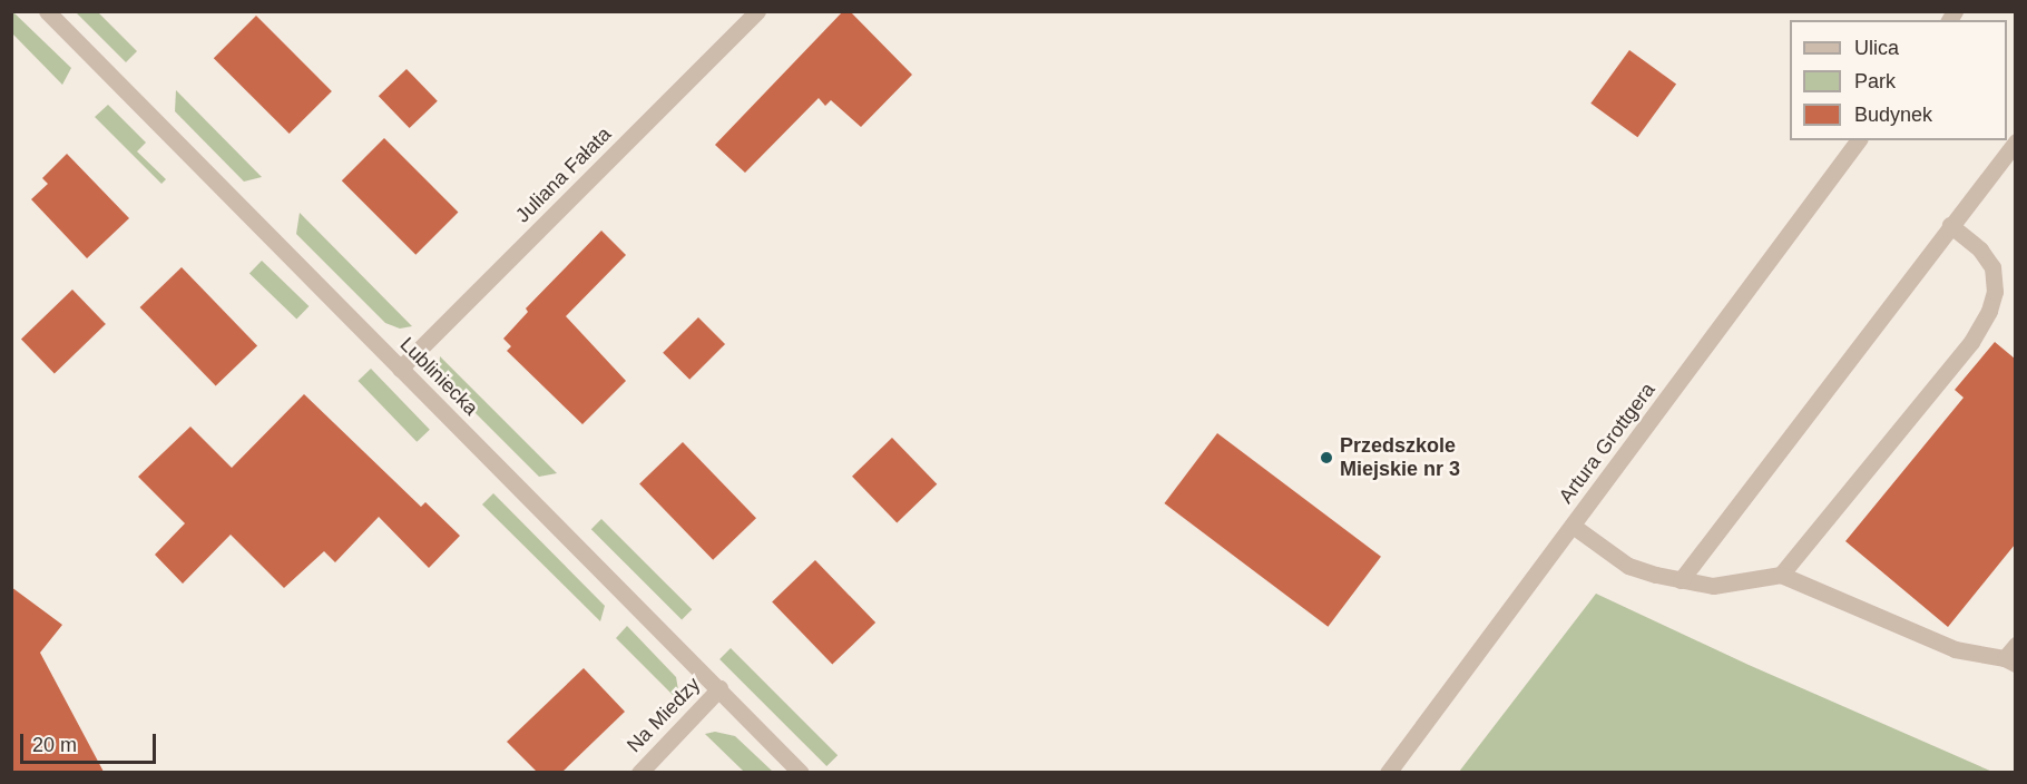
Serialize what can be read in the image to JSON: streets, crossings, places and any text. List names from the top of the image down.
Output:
{
  "streets": {
    "street": [
      "Juliana Fałata",
      "Lubliniecka",
      "Artura Grottgera",
      "Na Miedzy"
    ]
  },
  "crossings": [
    ["Juliana Fałata", "Lubliniecka"],
    ["Lubliniecka", "Na Miedzy"]
  ],
  "places": ["Przedszkole Miejskie nr 3"],
  "legend": ["Ulica", "Park", "Budynek"],
  "scale_bar": "20 m"
}
